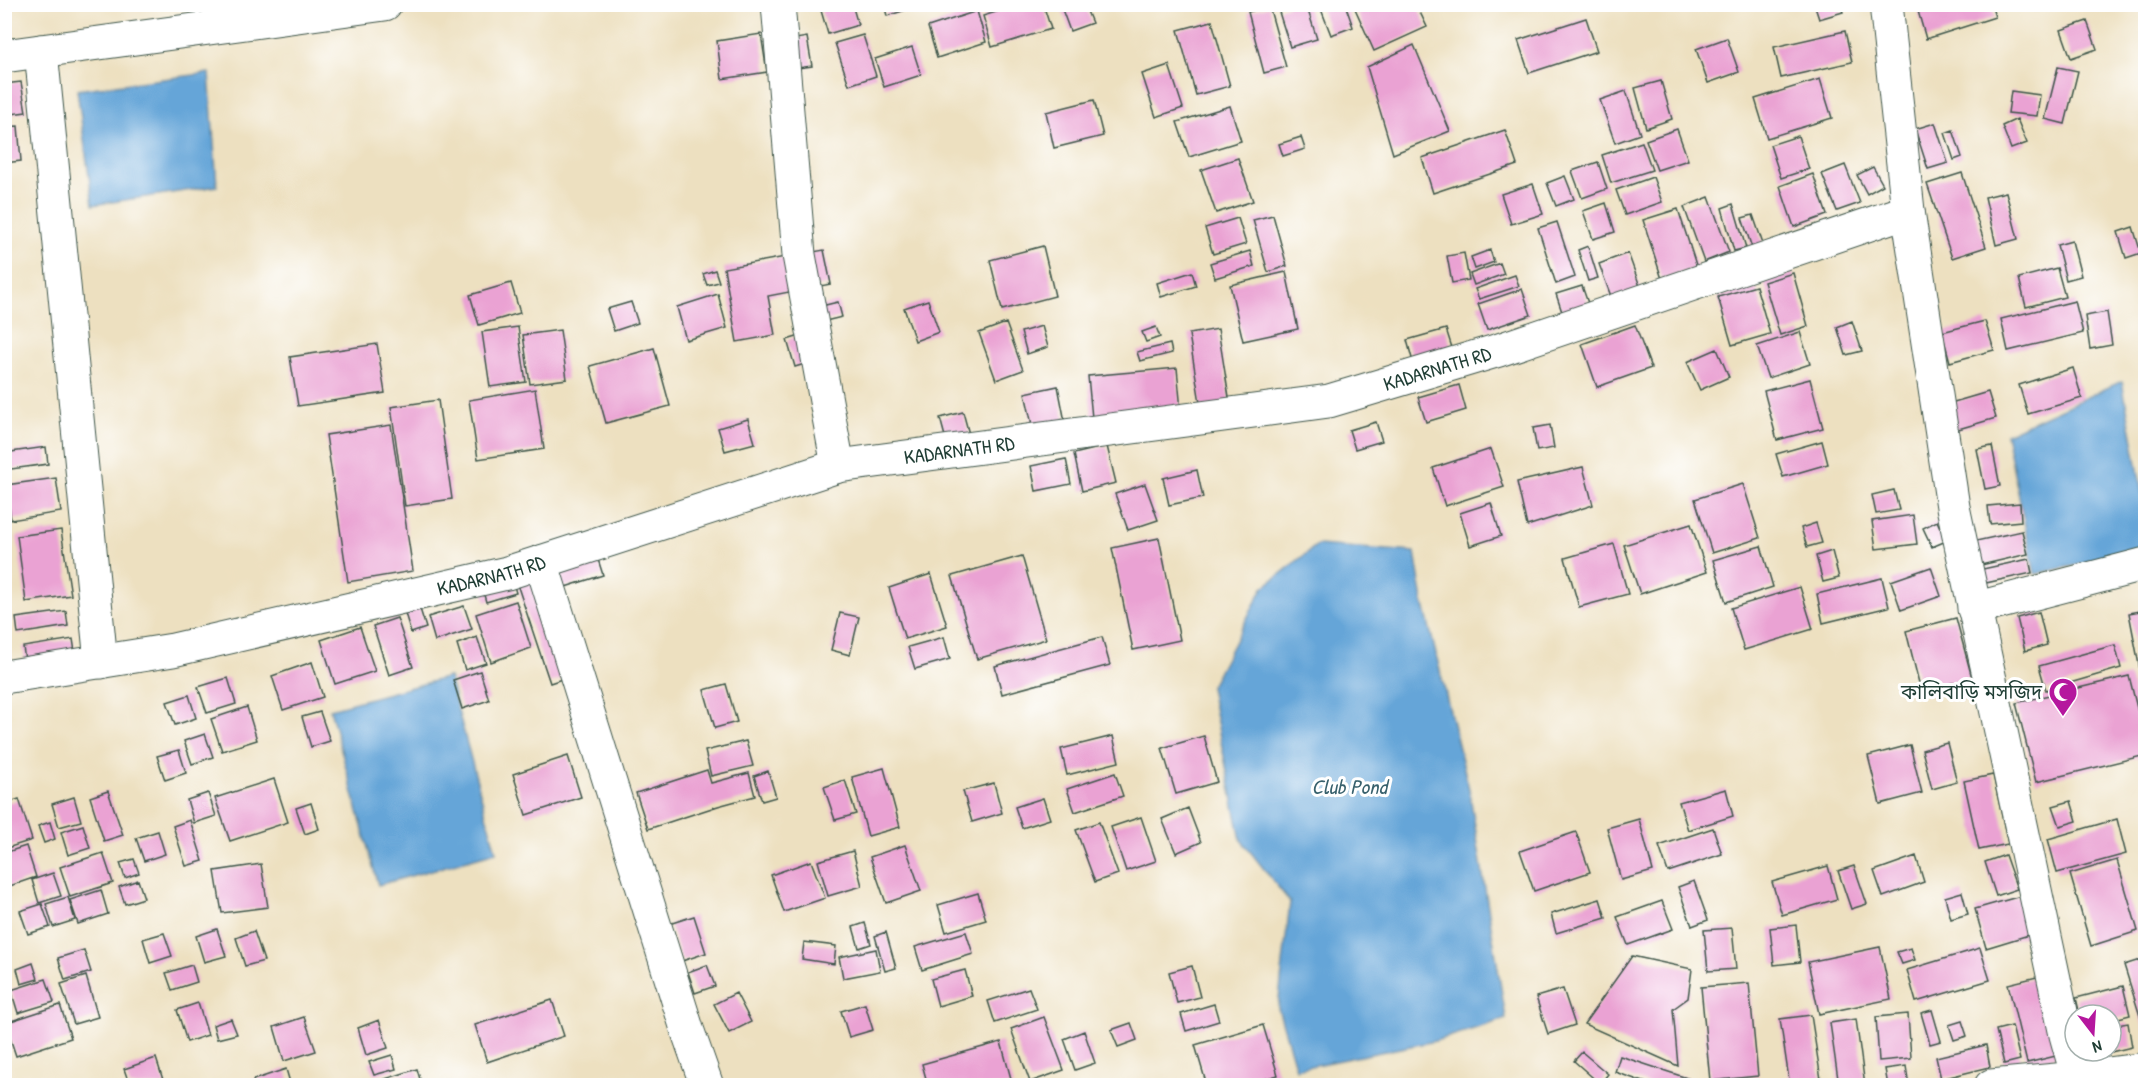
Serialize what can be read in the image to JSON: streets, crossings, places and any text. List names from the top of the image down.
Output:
{
  "streets": {
    "street": ["KADARNATH RD"]
  },
  "water": ["Club Pond"],
  "places": {
    "mosque": ["কালিবাড়ি মসজিদ"]
  },
  "north": "bottom"
}
